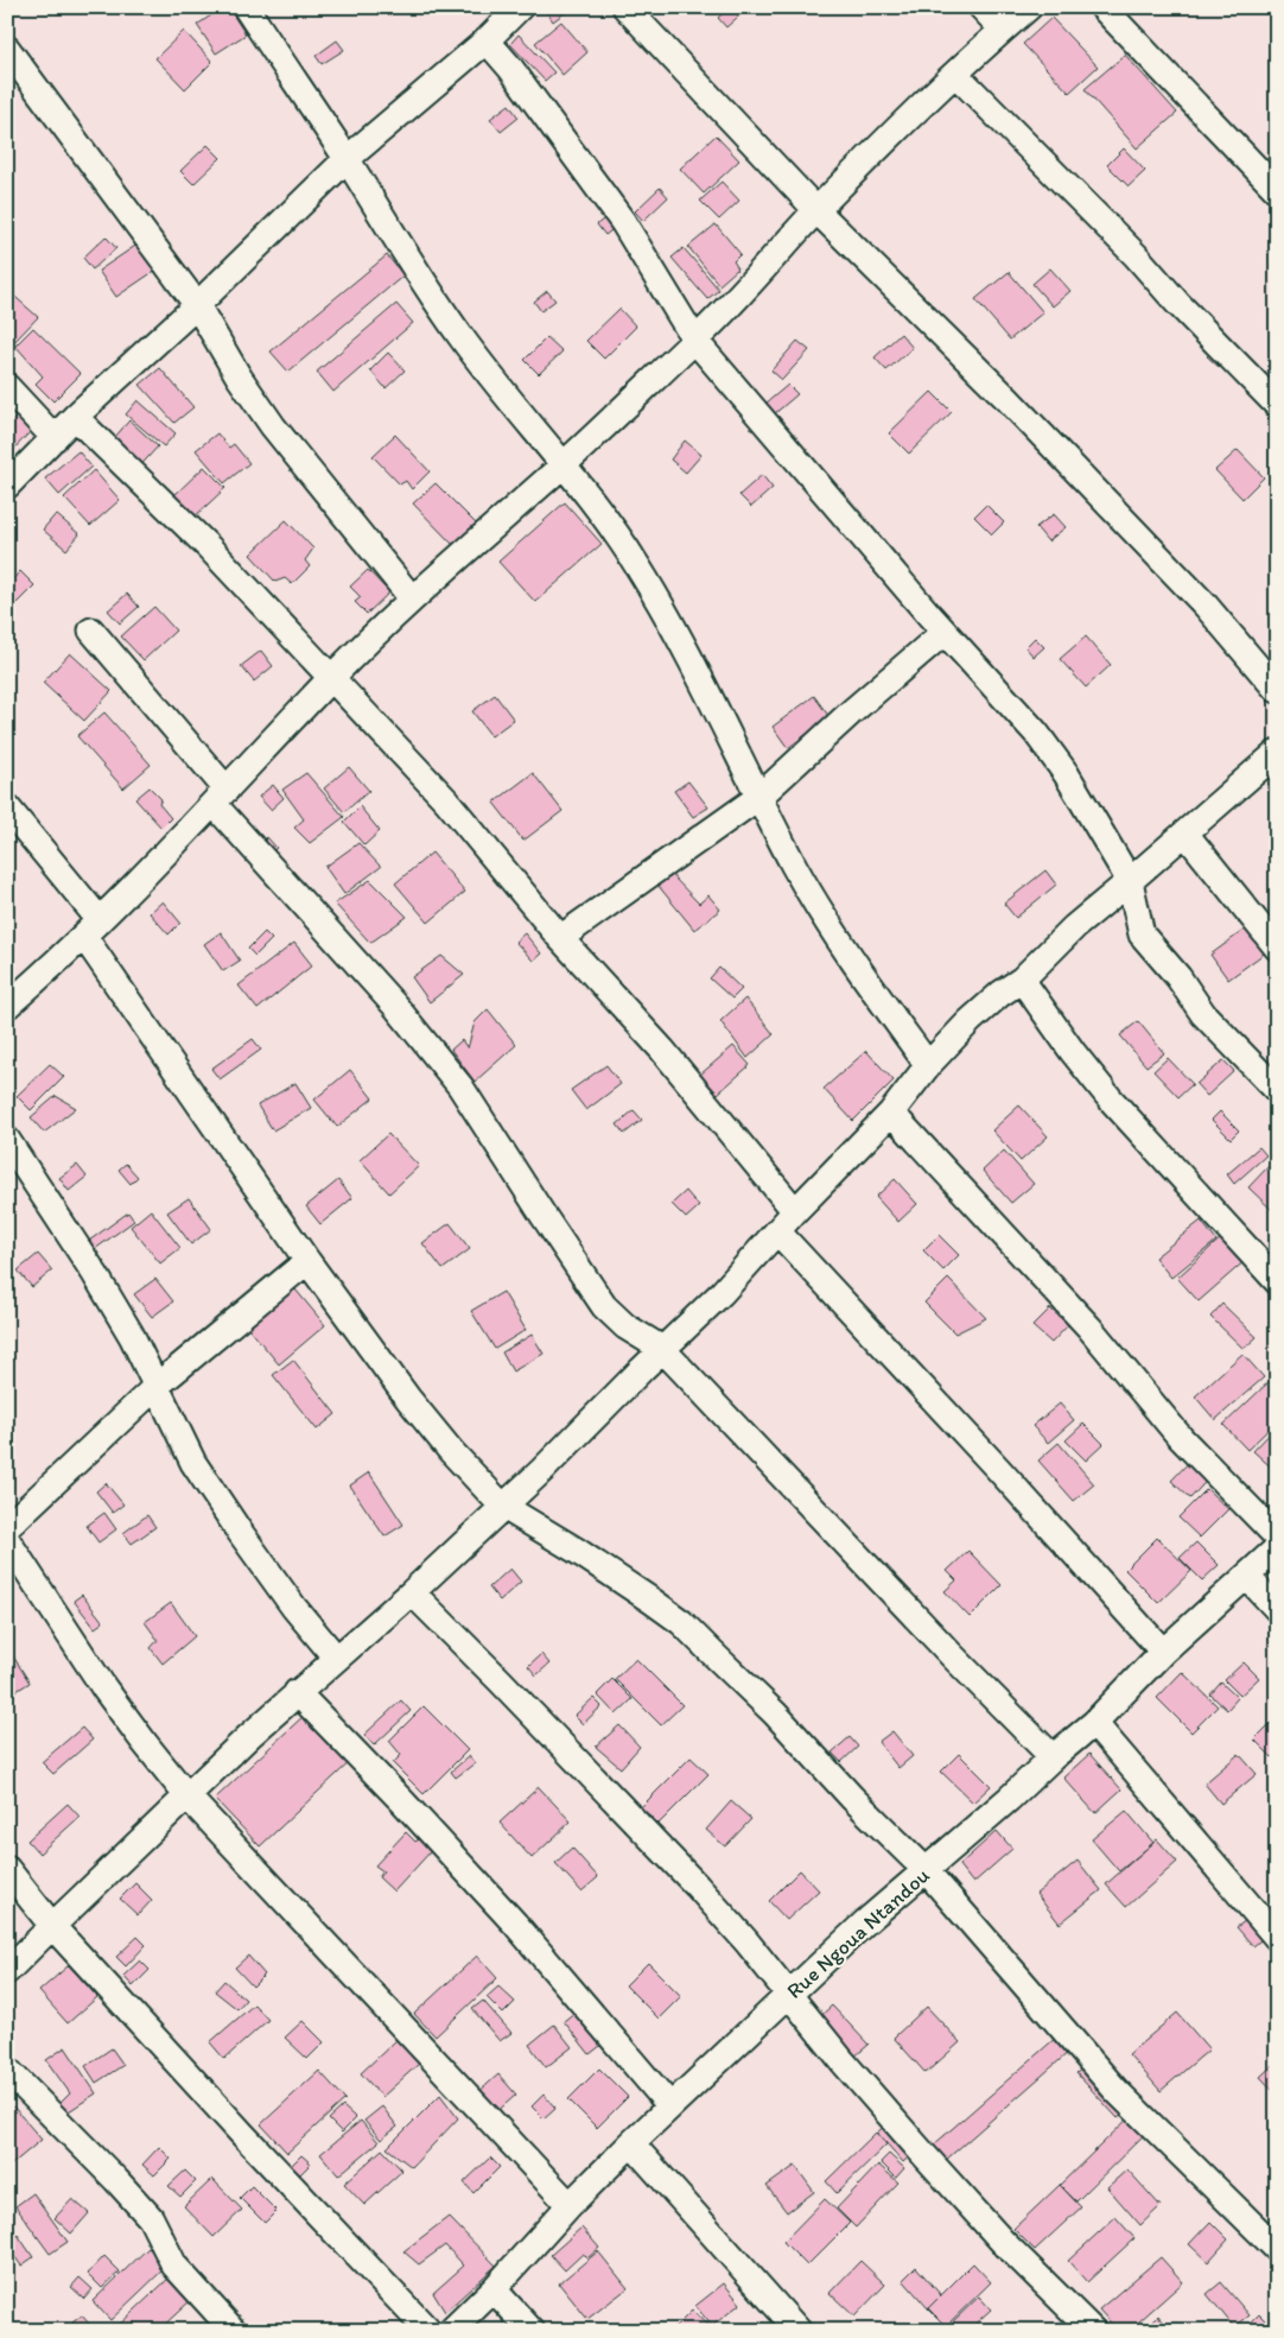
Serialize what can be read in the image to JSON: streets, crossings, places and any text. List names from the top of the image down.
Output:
{
  "streets": {
    "street": ["Rue Ngoua Ntandou"]
  }
}
